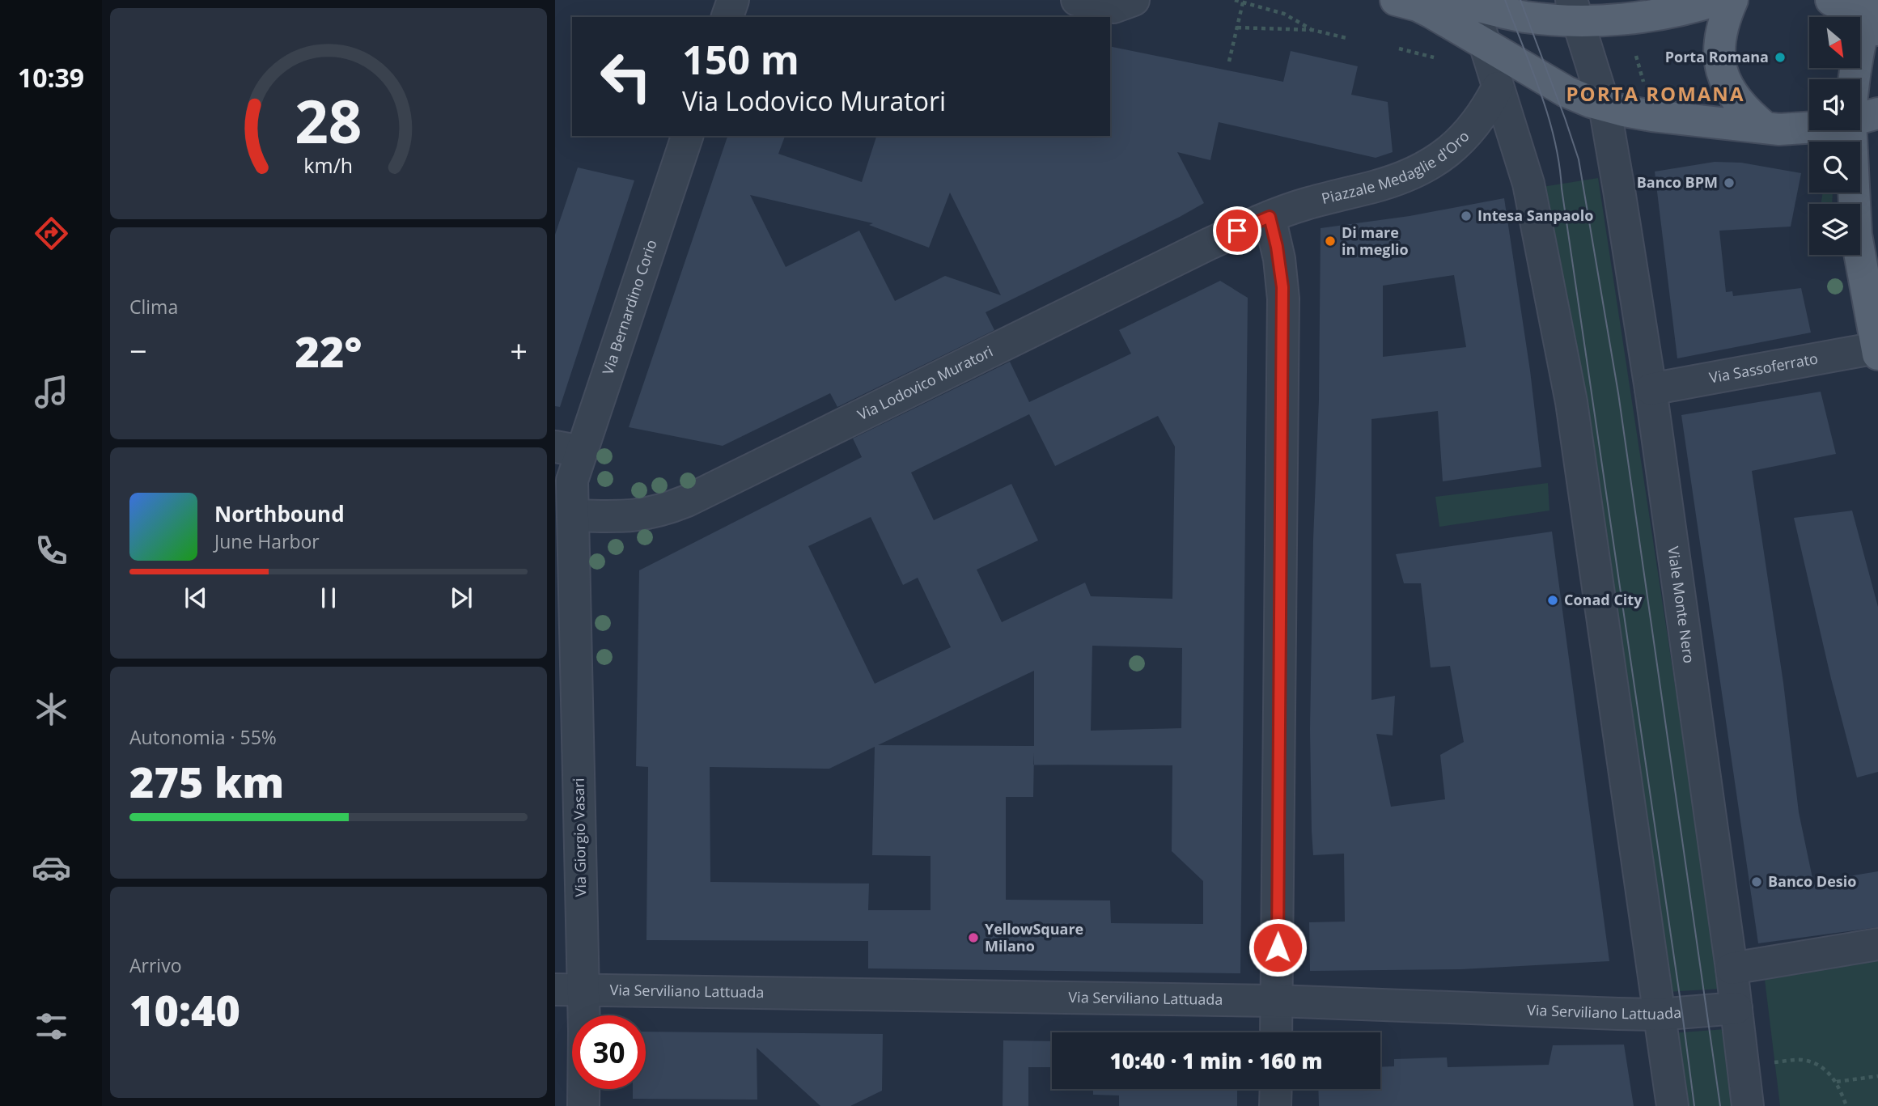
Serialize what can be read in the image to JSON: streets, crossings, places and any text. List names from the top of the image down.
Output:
{
  "streets": {
    "street": [
      "Piazzale Medaglie d'Oro",
      "Via Bernardino Corio",
      "Via Sassoferrato",
      "Via Lodovico Muratori",
      "Viale Monte Nero",
      "Via Giorgio Vasari",
      "Via Serviliano Lattuada"
    ]
  },
  "crossings": [
    ["Piazzale Medaglie d'Oro", "Via Lodovico Muratori"],
    ["Via Bernardino Corio", "Via Lodovico Muratori"],
    ["Via Sassoferrato", "Viale Monte Nero"],
    ["Viale Monte Nero", "Via Serviliano Lattuada"],
    ["Via Giorgio Vasari", "Via Serviliano Lattuada"]
  ],
  "districts": ["PORTA ROMANA"],
  "places": [
    "Porta Romana",
    "Banco BPM",
    "Intesa Sanpaolo",
    "Di mare in meglio",
    "Conad City",
    "Banco Desio",
    "YellowSquare Milano"
  ],
  "north": "bottom right",
  "page": {
    "tabs": "10:39",
    "turn": ["150 m", "Via Lodovico Muratori"],
    "tile": [
      "Clima",
      ["Autonomia · 55%", "275 km"],
      ["Arrivo", "10:40"]
    ],
    "heat": ["−", "22°", "+"],
    "song": ["Northbound", "June Harbor"],
    "limit": "30",
    "trip": "10:40 · 1 min · 160 m",
    "gauge": ["28", "km/h"]
  }
}
